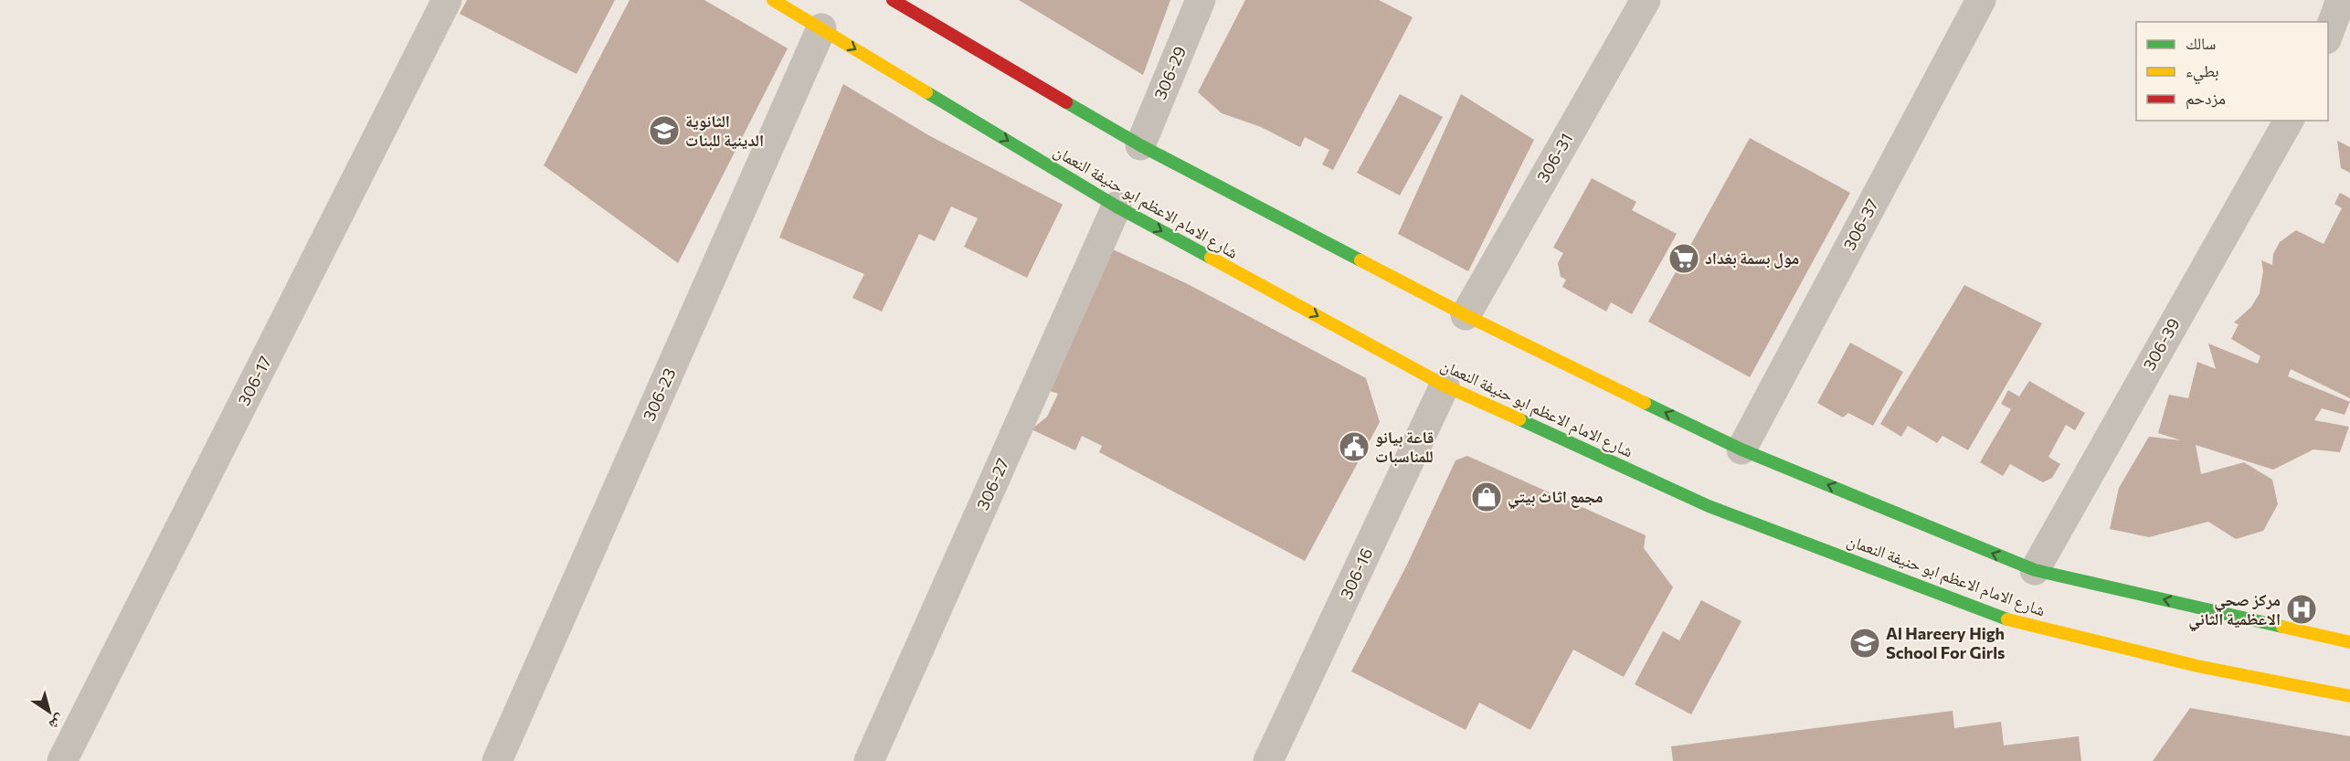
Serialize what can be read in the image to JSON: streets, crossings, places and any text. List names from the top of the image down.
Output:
{
  "streets": {
    "main road": ["شارع الامام الاعظم ابو حنيفة النعمان"],
    "street": [
      "306-29",
      "306-31",
      "306-37",
      "306-39",
      "306-17",
      "306-23",
      "306-27",
      "306-16"
    ]
  },
  "crossings": [
    ["شارع الامام الاعظم ابو حنيفة النعمان", "306-23"],
    ["شارع الامام الاعظم ابو حنيفة النعمان", "306-27"],
    ["شارع الامام الاعظم ابو حنيفة النعمان", "306-16"]
  ],
  "places": {
    "school or university": ["الثانوية الدينية للبنات", "Al Hareery High School For Girls"],
    "supermarket": ["مول بسمة بغداد"],
    "public building": ["قاعة بيانو للمناسبات"],
    "shop": ["مجمع اثاث بيتي"],
    "hospital": ["مركز صحي الاعظمية الثاني"]
  },
  "legend": ["سالك", "بطيء", "مزدحم"],
  "north": "bottom right"
}
